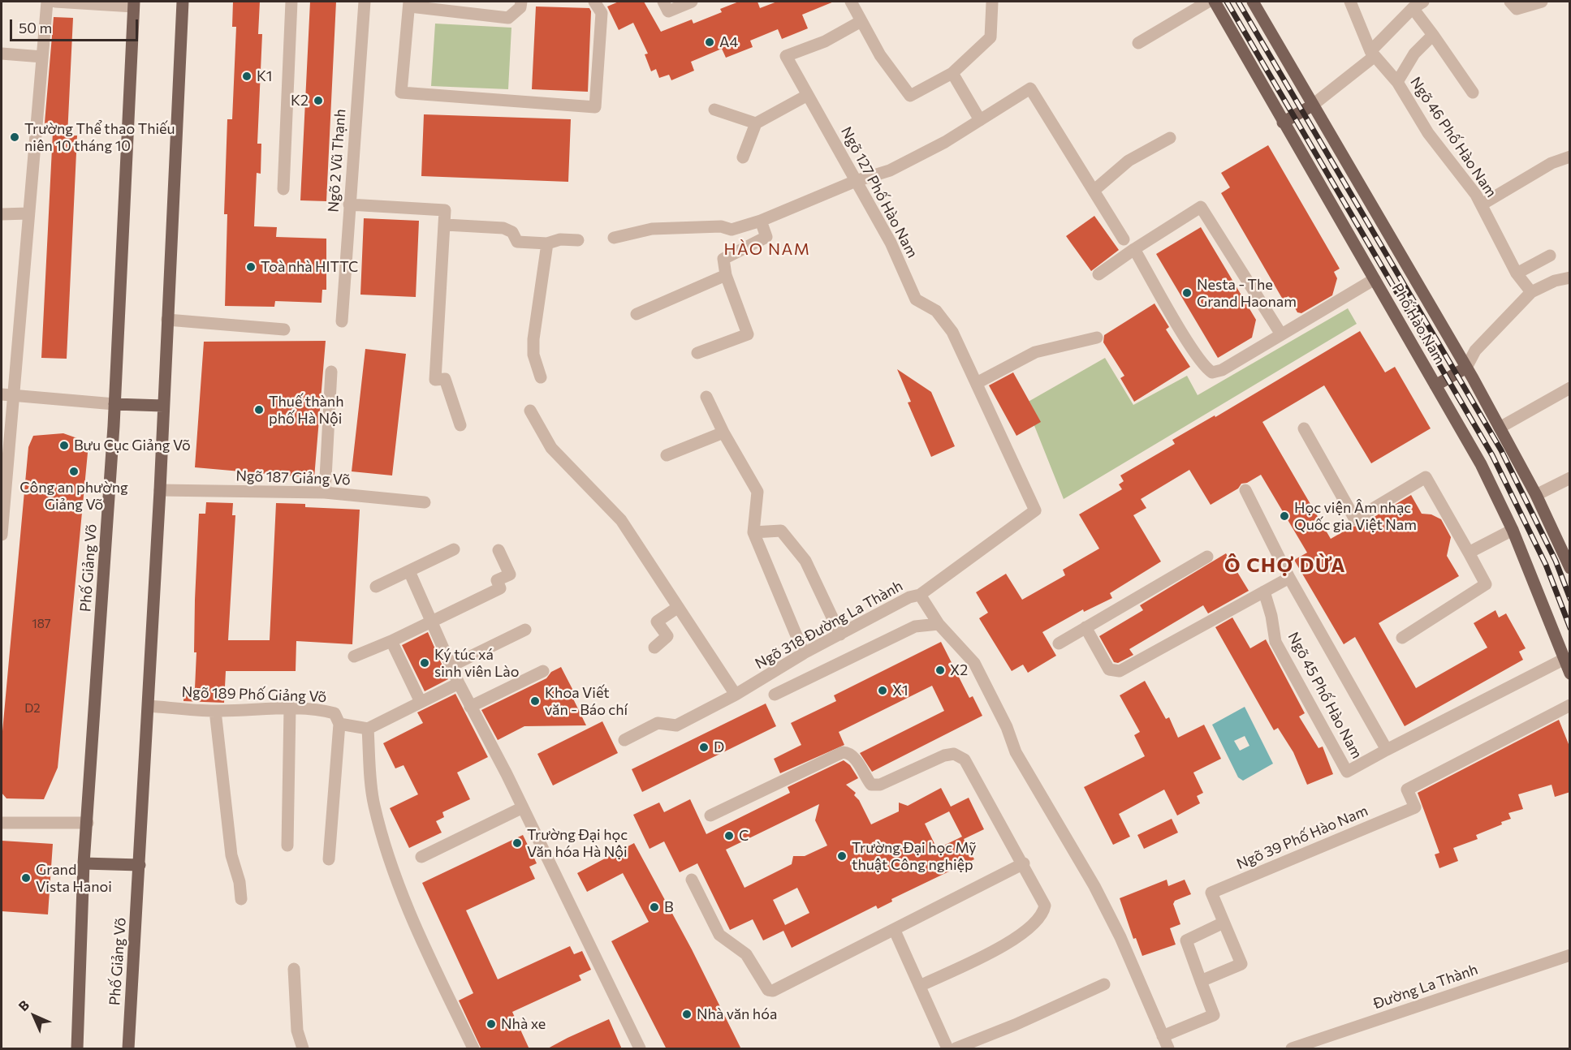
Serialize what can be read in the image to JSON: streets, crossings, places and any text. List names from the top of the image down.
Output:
{
  "streets": {
    "main road": ["Phố Hào Nam", "Phố Giảng Võ"],
    "street": [
      "Ngõ 46 Phố Hào Nam",
      "Ngõ 2 Vũ Thạnh",
      "Ngõ 127 Phố Hào Nam",
      "Ngõ 187 Giảng Võ",
      "Ngõ 318 Đường La Thành",
      "Ngõ 189 Phố Giảng Võ",
      "Ngõ 45 Phố Hào Nam",
      "Ngõ 39 Phố Hào Nam",
      "Đường La Thành"
    ]
  },
  "crossings": [
    ["Ngõ 127 Phố Hào Nam", "Ngõ 318 Đường La Thành"],
    ["Phố Hào Nam", "Ngõ 45 Phố Hào Nam"],
    ["Ngõ 187 Giảng Võ", "Phố Giảng Võ"],
    ["Phố Giảng Võ", "Ngõ 189 Phố Giảng Võ"]
  ],
  "districts": ["HÀO NAM", "Ô CHỢ DỪA"],
  "places": [
    "A4",
    "K1",
    "K2",
    "Trường Thể thao Thiếu niên 10 tháng 10",
    "Toà nhà HITTC",
    "Nesta - The Grand Haonam",
    "Thuế thành phố Hà Nội",
    "Bưu Cục Giảng Võ",
    "Công an phường Giảng Võ",
    "Học viện Âm nhạc Quốc gia Việt Nam",
    "Ký túc xá sinh viên Lào",
    "X2",
    "X1",
    "Khoa Viết văn - Báo chí",
    "D",
    "C",
    "Trường Đại học Văn hóa Hà Nội",
    "Trường Đại học Mỹ thuật Công nghiệp",
    "Grand Vista Hanoi",
    "B",
    "Nhà văn hóa",
    "Nhà xe"
  ],
  "house_numbers": ["187", "D2"],
  "scale_bar": "50 m",
  "north": "top left"
}
